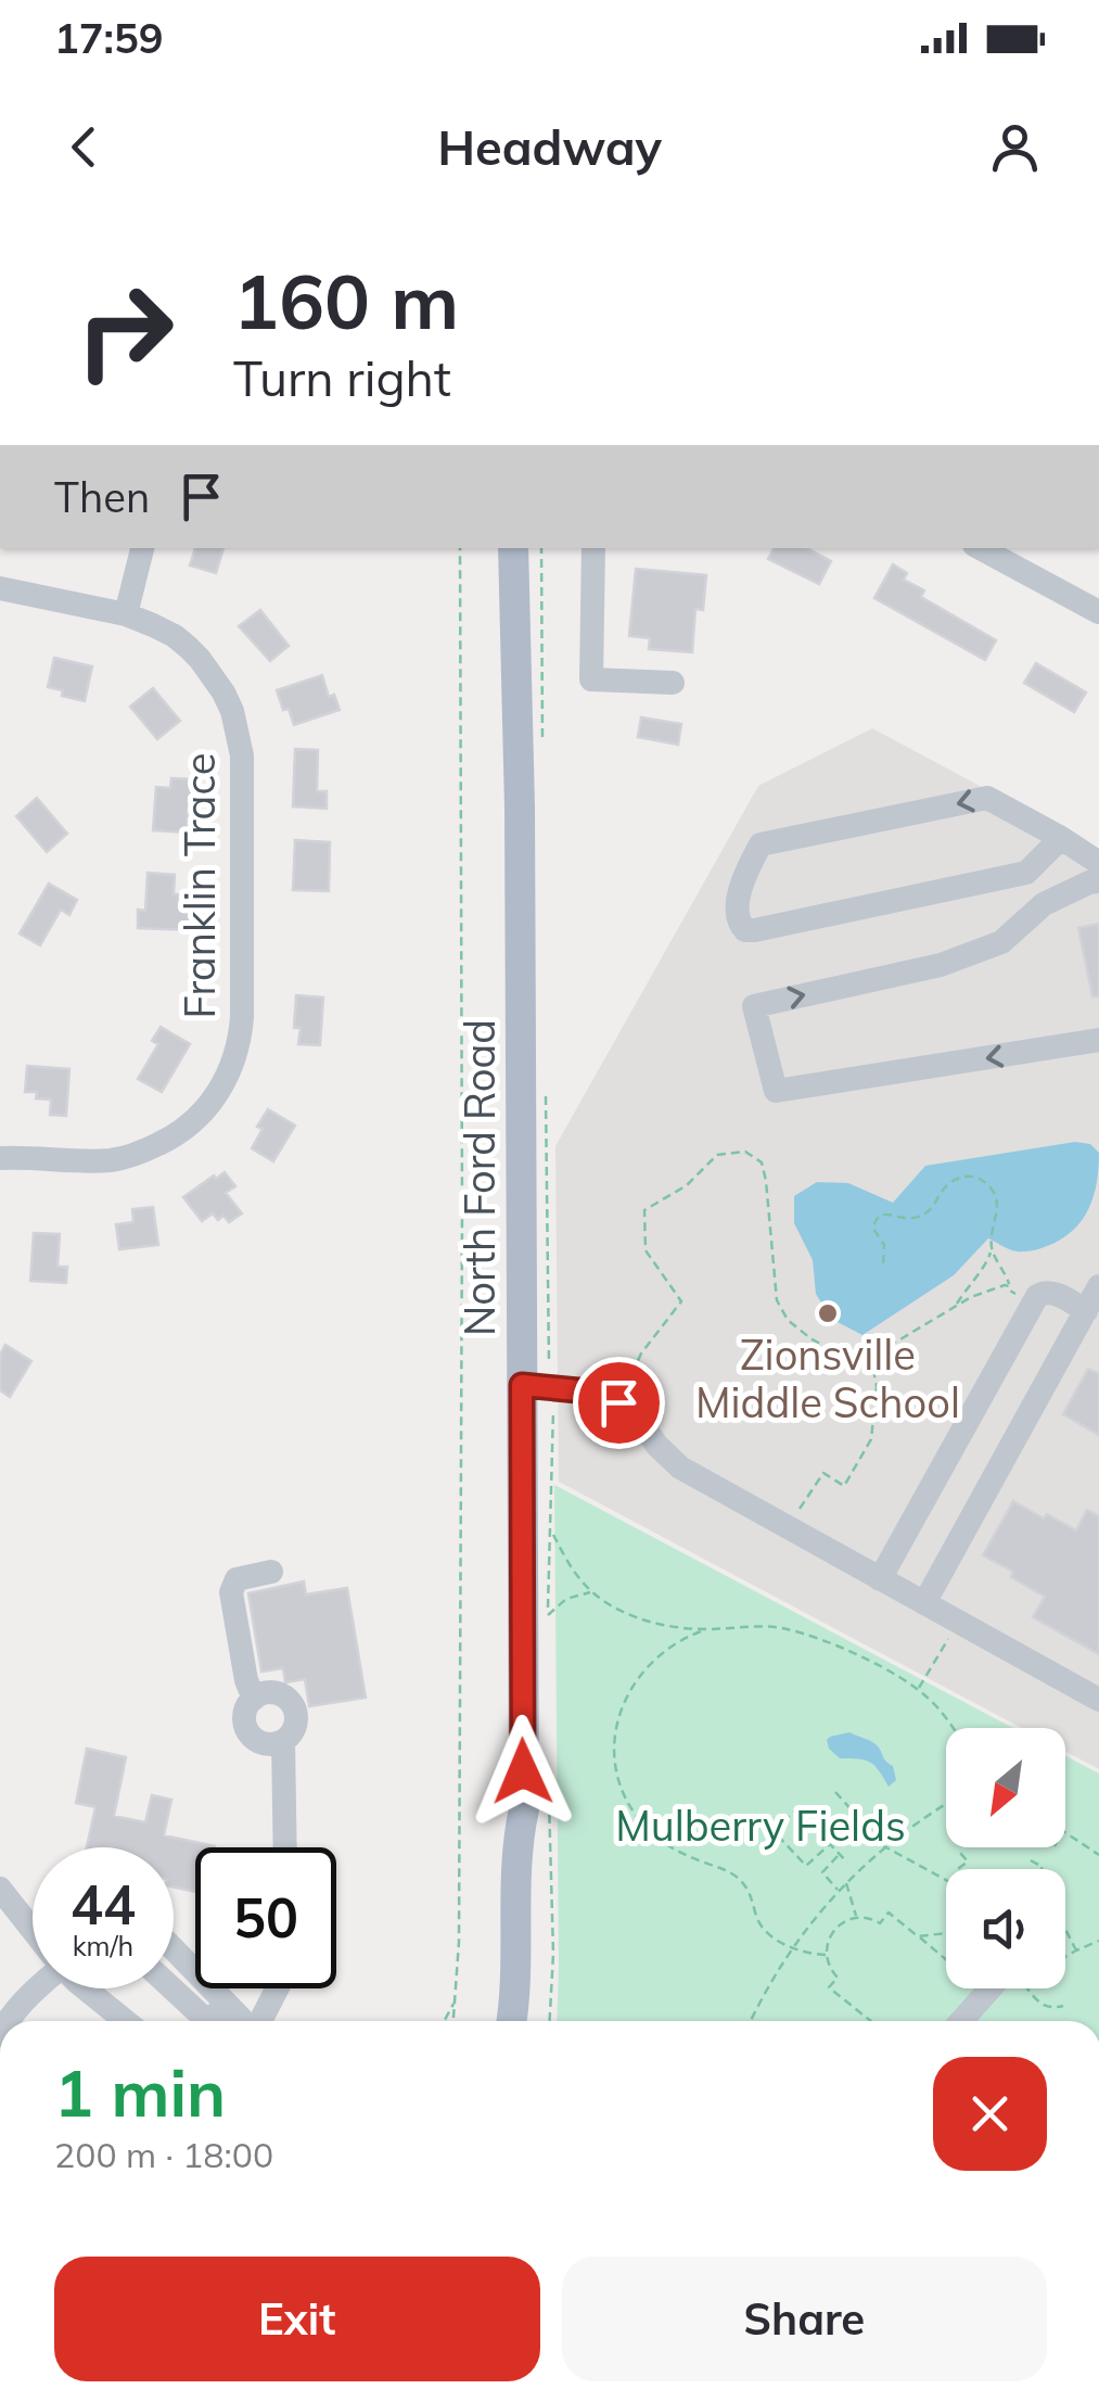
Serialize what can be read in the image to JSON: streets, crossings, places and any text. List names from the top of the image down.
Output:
{
  "streets": {
    "main road": ["North Ford Road"],
    "street": ["Franklin Trace"]
  },
  "parks": ["Mulberry Fields"],
  "places": ["Zionsville Middle School"],
  "north": "bottom left",
  "page": {
    "status": "17:59",
    "header": "Headway",
    "turn": ["160 m", "Turn right"],
    "then": "Then",
    "speed": "44 km/h",
    "limit": "50",
    "heading": ["1 min", "200 m · 18:00"],
    "buttons": ["Exit", "Share"]
  }
}
